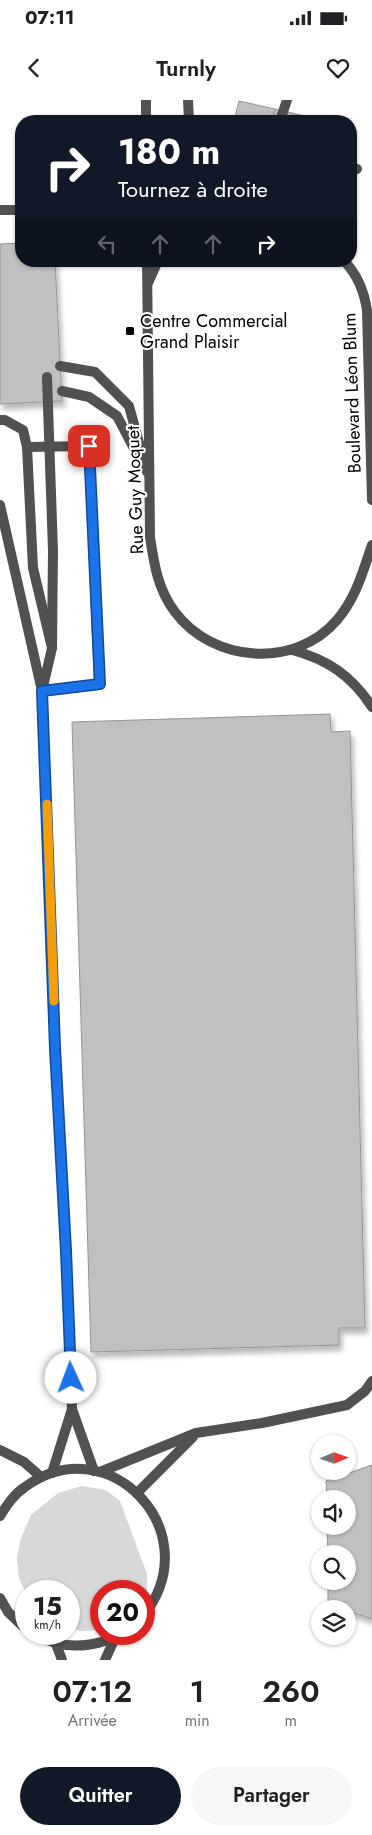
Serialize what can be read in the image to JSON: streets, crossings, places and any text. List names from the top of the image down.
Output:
{
  "streets": {
    "street": ["Boulevard Léon Blum", "Rue Guy Moquet"]
  },
  "places": {
    "transit": ["Centre Commercial Grand Plaisir"]
  },
  "north": "right",
  "page": {
    "status": "07:11",
    "header": "Turnly",
    "turn": ["180 m", "Tournez à droite"],
    "speed": "15 km/h",
    "limit": "20",
    "eta": [
      "07:12",
      "Arrivée",
      "1",
      "min",
      "260",
      "m"
    ],
    "buttons": ["Quitter", "Partager"]
  }
}
